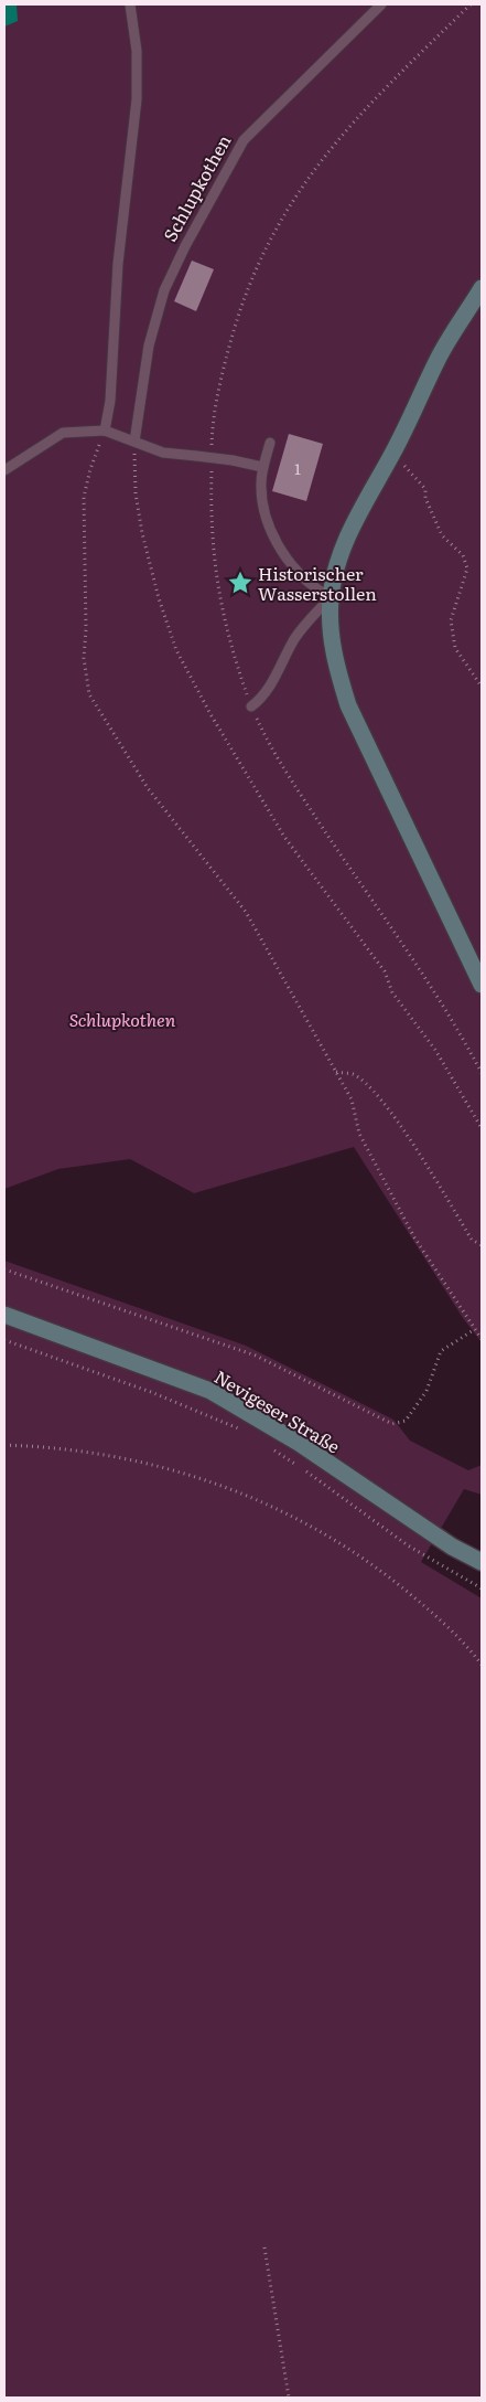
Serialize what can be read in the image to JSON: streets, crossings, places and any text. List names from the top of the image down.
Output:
{
  "streets": {
    "main road": ["Nevigeser Straße"],
    "lane": ["Schlupkothen"]
  },
  "parks": ["Schlupkothen"],
  "places": {
    "place": ["Historischer Wasserstollen"]
  },
  "house_numbers": ["1"]
}
